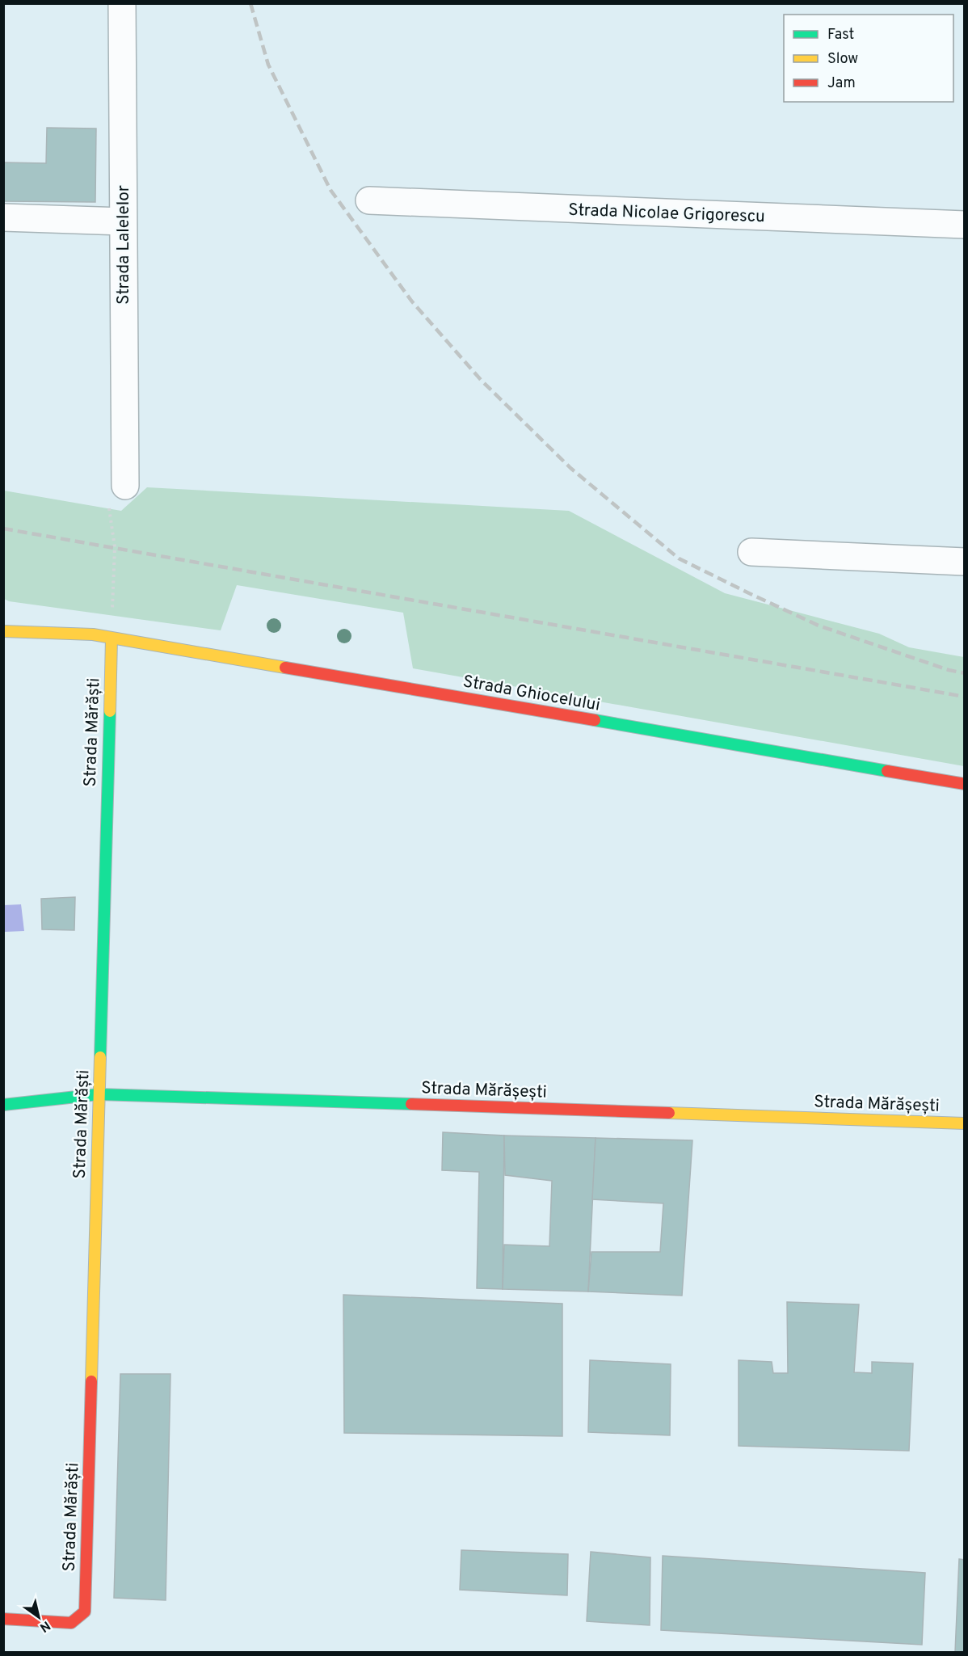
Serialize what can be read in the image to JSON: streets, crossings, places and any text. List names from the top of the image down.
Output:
{
  "streets": {
    "street": [
      "Strada Nicolae Grigorescu",
      "Strada Lalelelor",
      "Strada Ghiocelului",
      "Strada Mărăști",
      "Strada Mărășești"
    ]
  },
  "crossings": [
    ["Strada Ghiocelului", "Strada Mărăști"],
    ["Strada Mărăști", "Strada Mărășești"]
  ],
  "legend": ["Fast", "Slow", "Jam"],
  "north": "bottom right"
}
